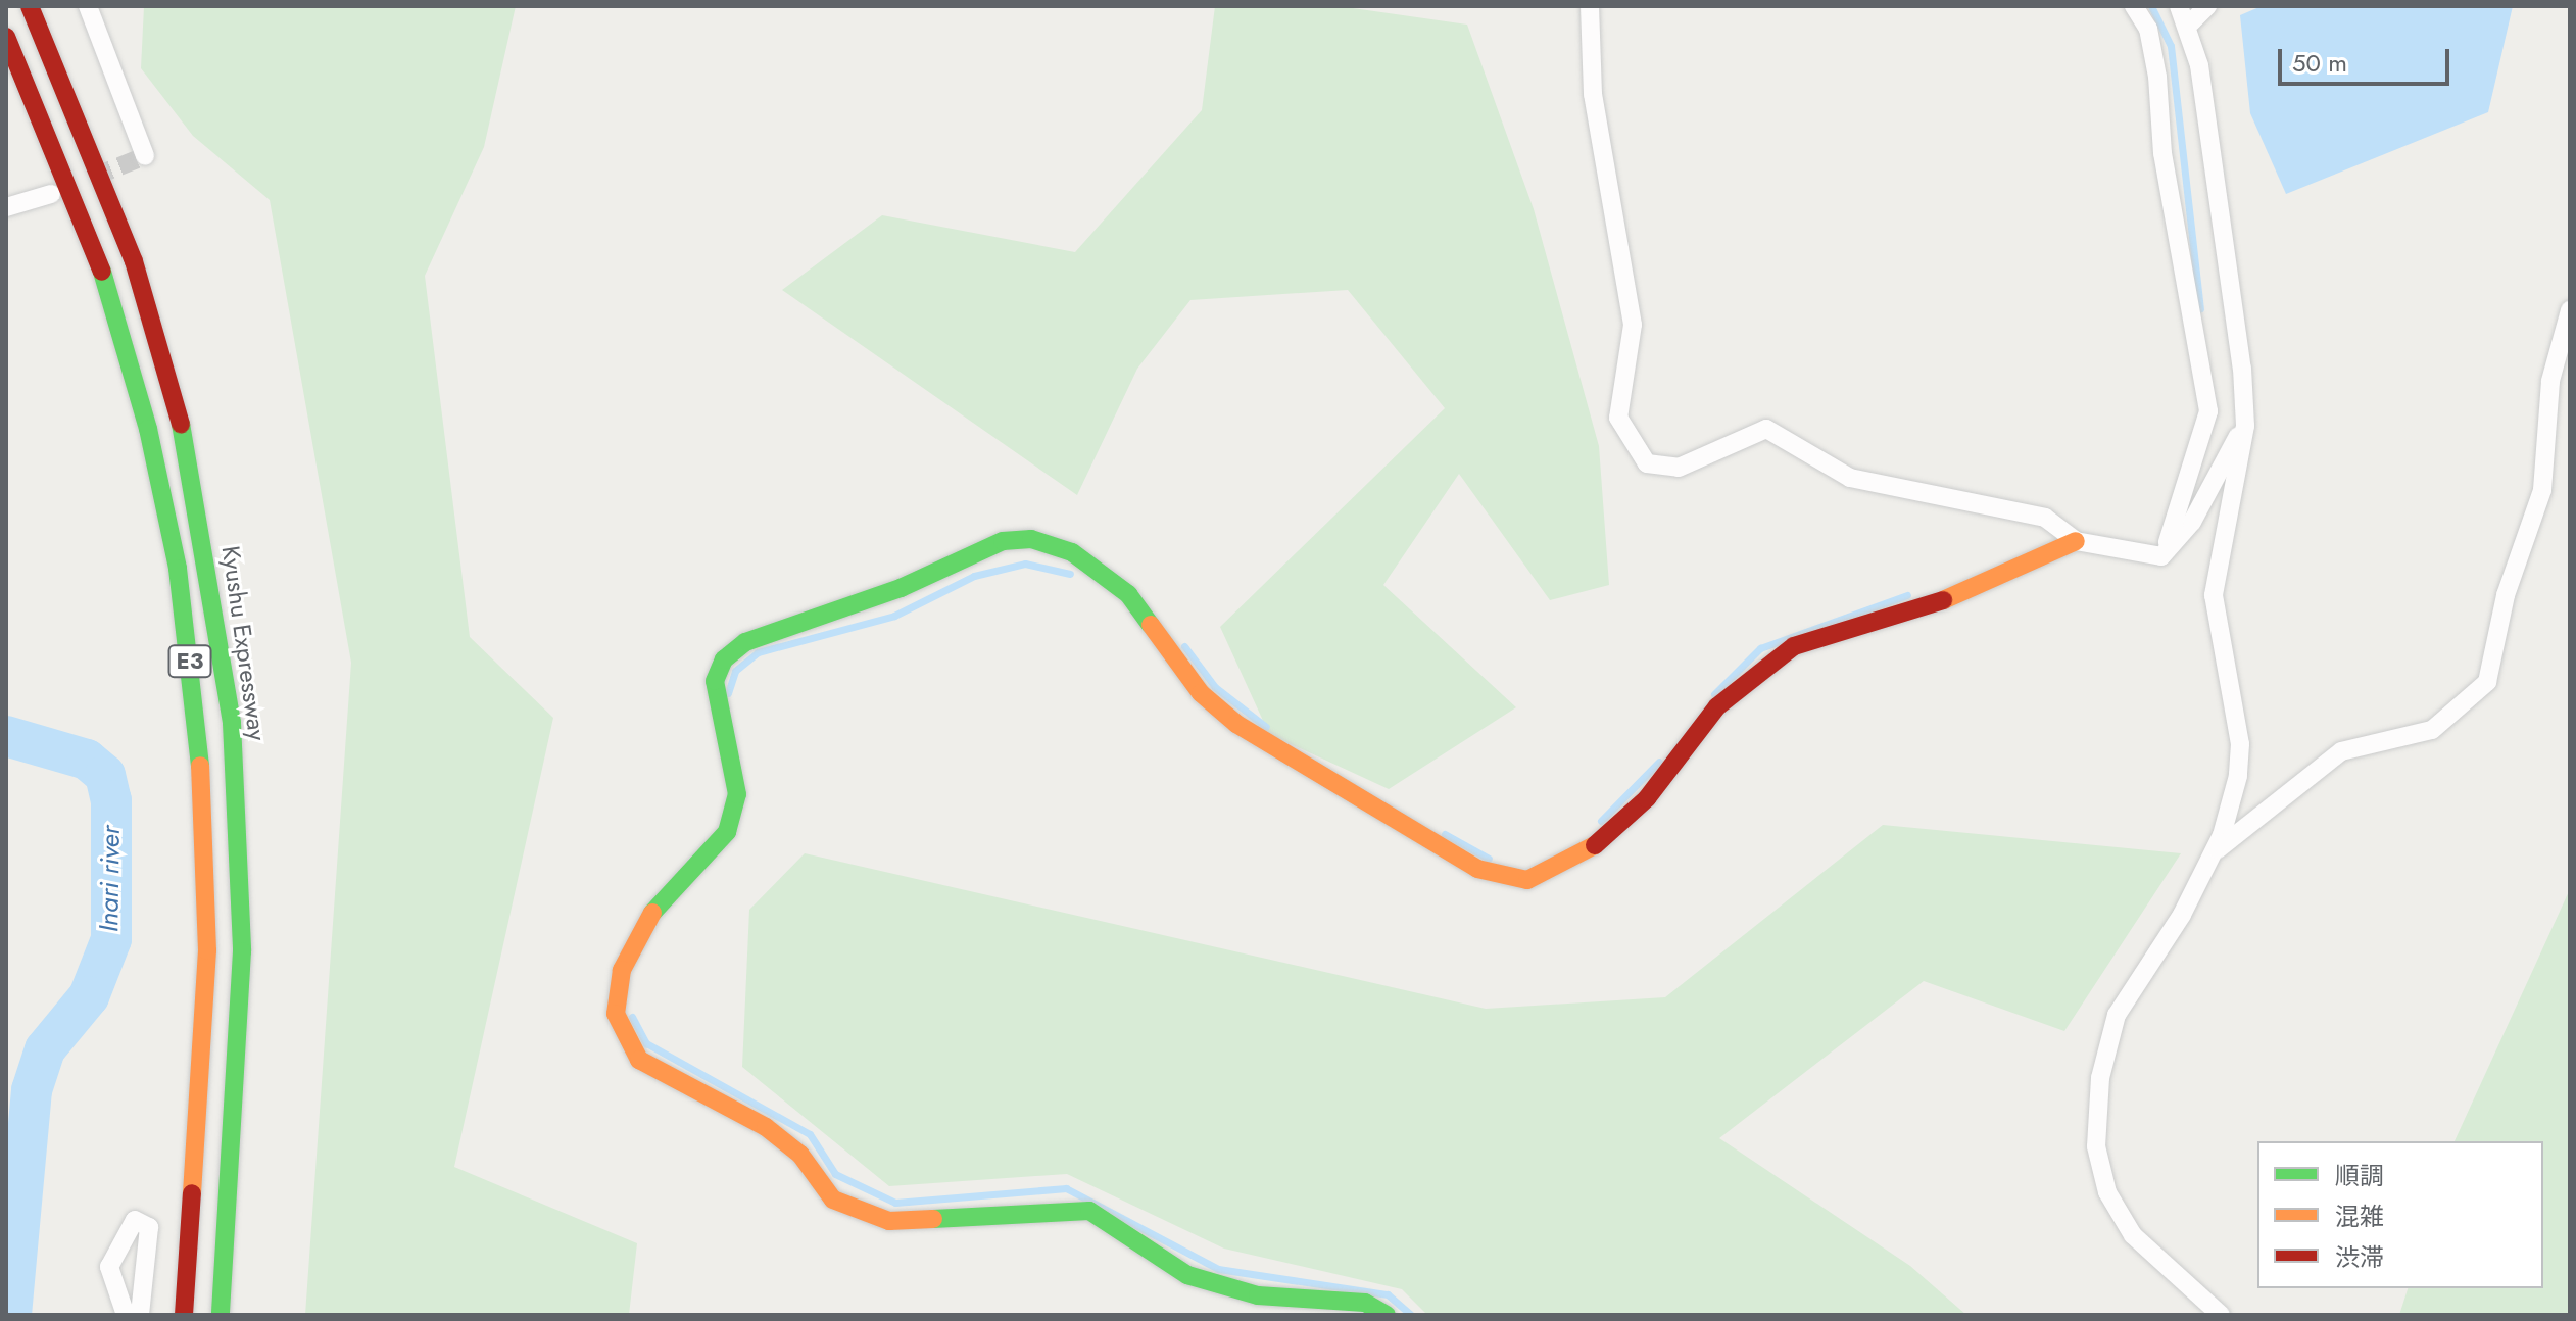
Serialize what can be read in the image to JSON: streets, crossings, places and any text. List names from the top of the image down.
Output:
{
  "streets": {
    "main road": ["Kyushu Expressway", "E3"]
  },
  "water": ["Inari river"],
  "legend": ["順調", "混雑", "渋滞"],
  "scale_bar": "50 m"
}
